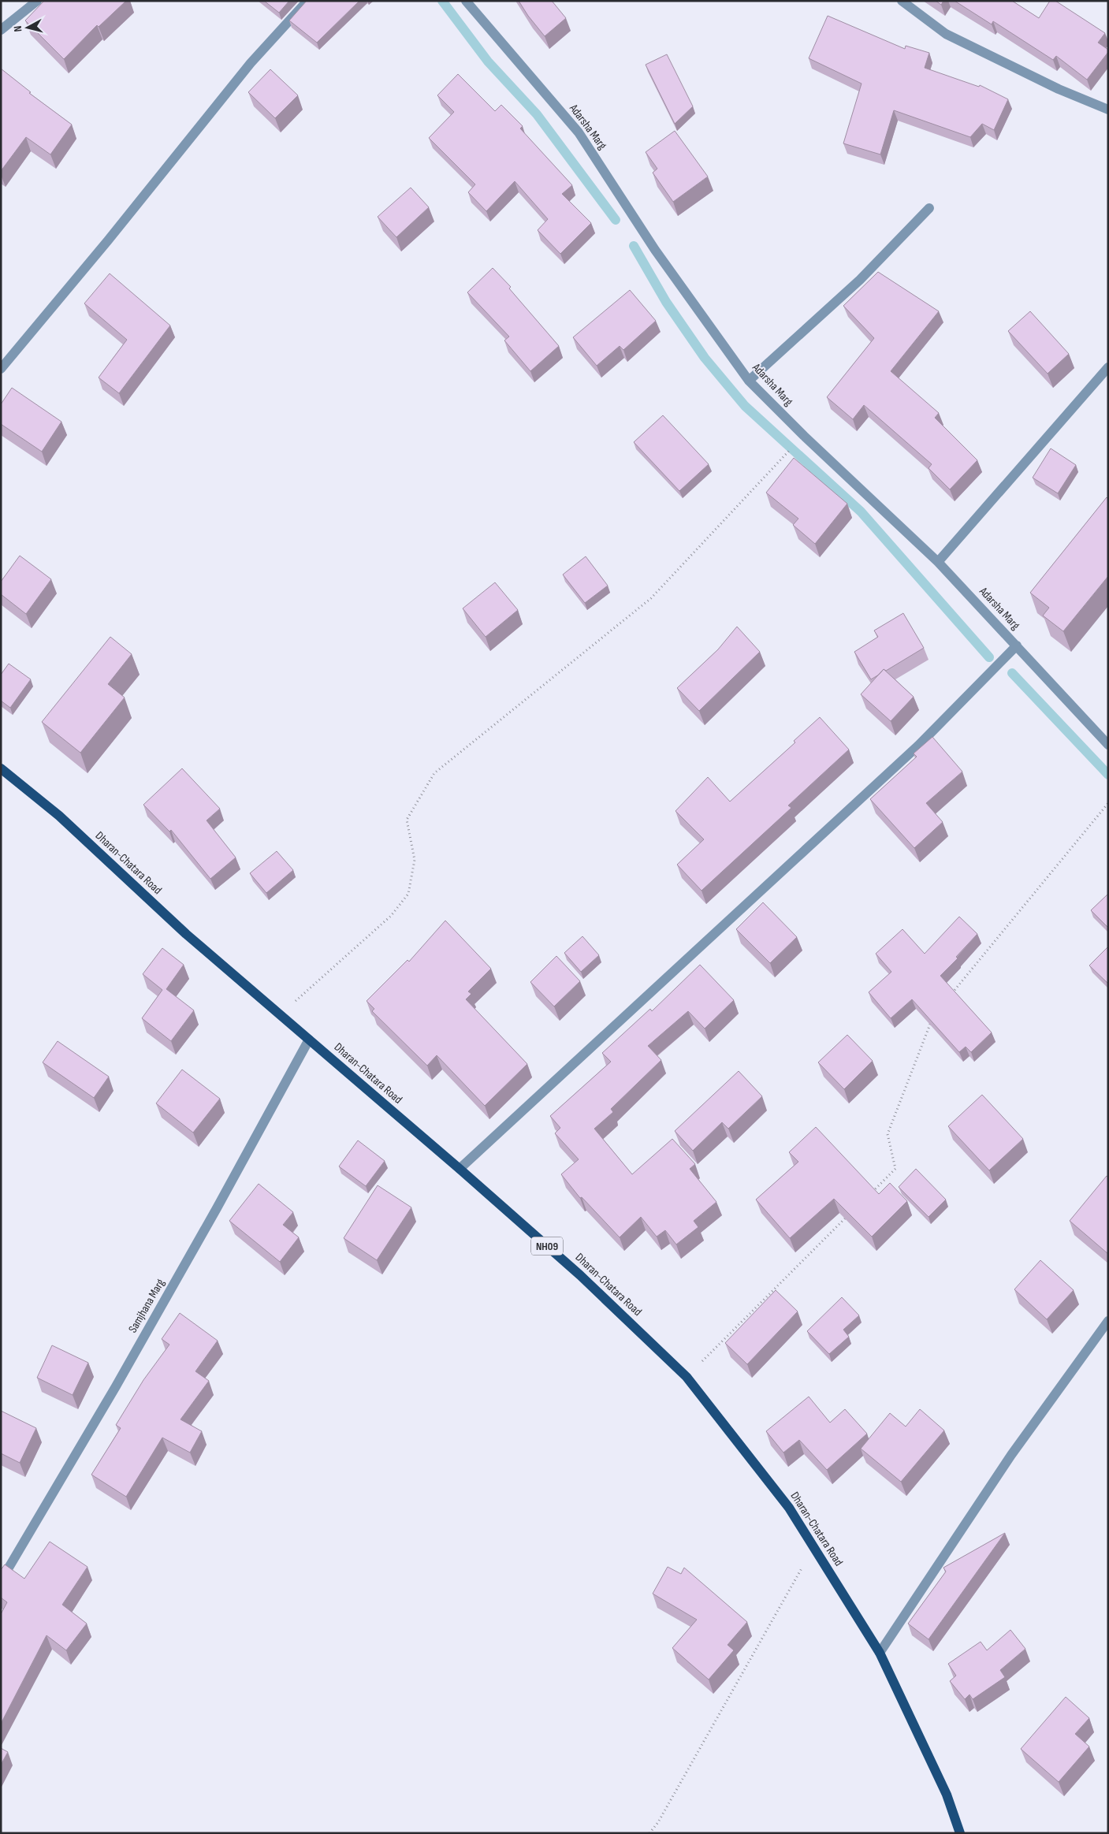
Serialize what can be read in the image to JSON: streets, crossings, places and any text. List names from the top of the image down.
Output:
{
  "streets": {
    "main road": ["Dharan-Chatara Road", "NH09"],
    "street": ["Adarsha Marg", "Samjhana Marg"]
  },
  "crossings": [
    ["Dharan-Chatara Road", "Samjhana Marg"]
  ],
  "north": "left"
}
